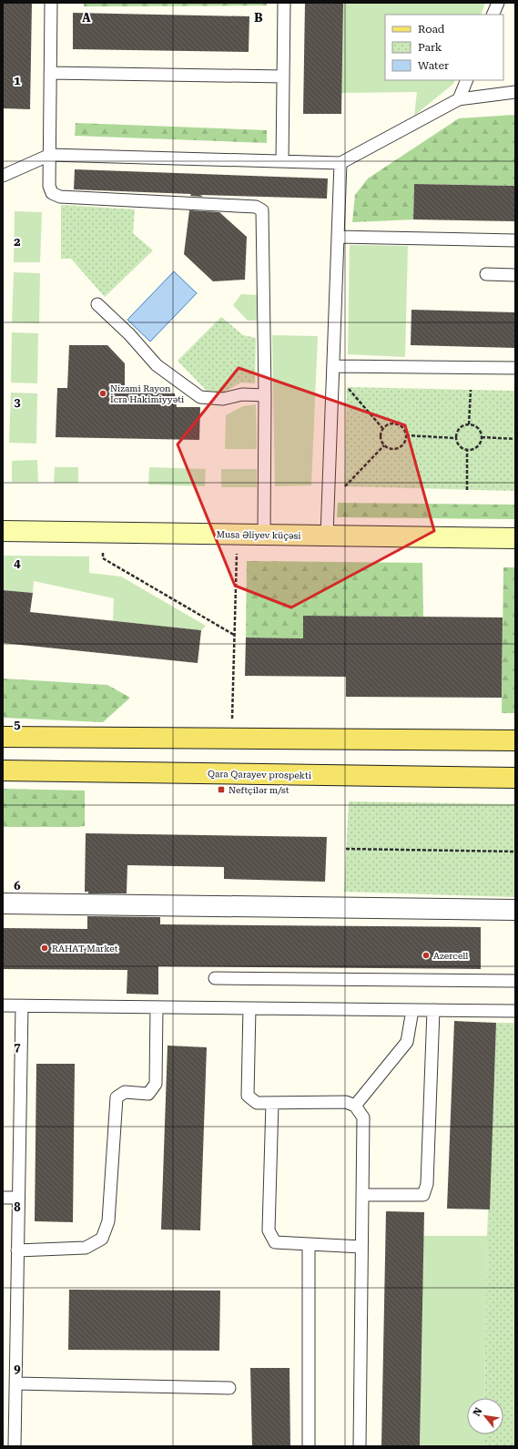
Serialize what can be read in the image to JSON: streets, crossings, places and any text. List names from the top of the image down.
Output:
{
  "streets": {
    "main road": ["Qara Qarayev prospekti"],
    "street": ["Musa Əliyev küçəsi"]
  },
  "places": {
    "other": ["Nizami Rayon İcra Hakimiyyəti", "RAHAT Market", "Azercell"],
    "transit": ["Neftçilər m/st"]
  },
  "legend": ["Road", "Park", "Water"],
  "north": "top left",
  "grid": {
    "columns": ["A", "B"],
    "rows": [
      "1",
      "2",
      "3",
      "4",
      "5",
      "6",
      "7",
      "8",
      "9"
    ]
  }
}
